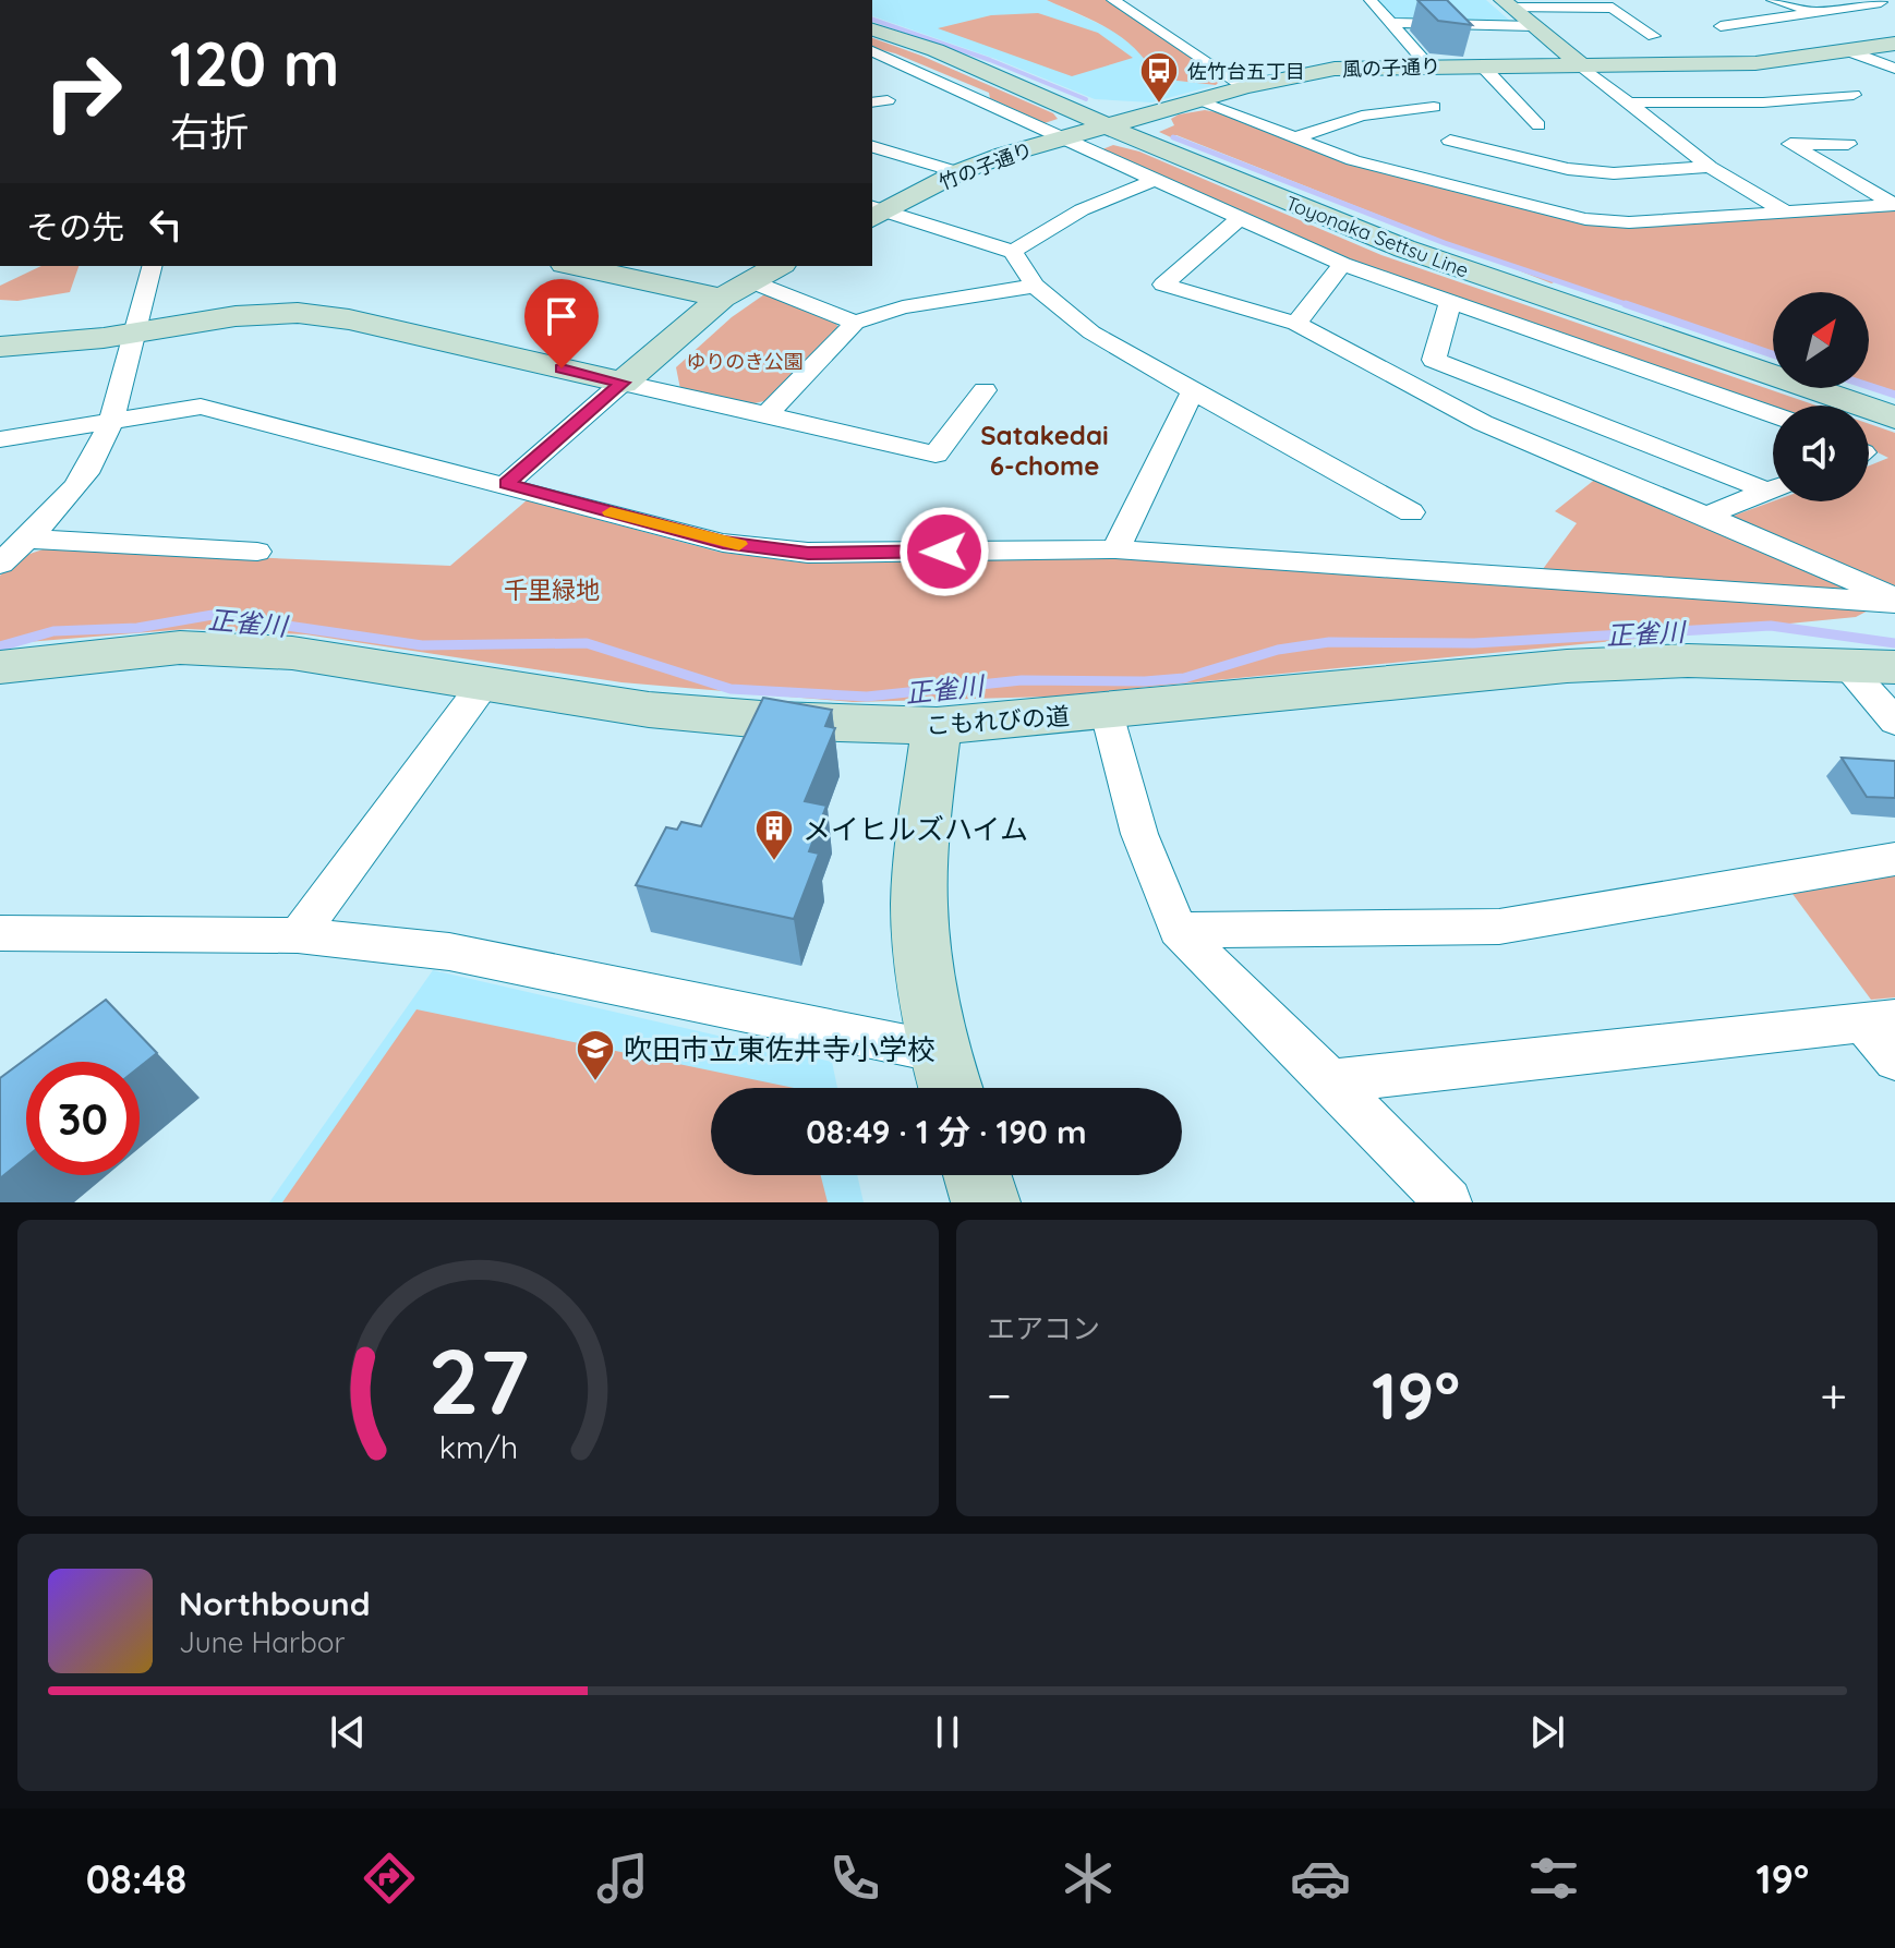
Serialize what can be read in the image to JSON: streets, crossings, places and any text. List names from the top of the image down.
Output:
{
  "streets": {
    "street": [
      "風の子通り",
      "竹の子通り",
      "Toyonaka Settsu Line",
      "こもれびの道"
    ]
  },
  "crossings": [
    ["風の子通り", "竹の子通り"],
    ["風の子通り", "Toyonaka Settsu Line"],
    ["竹の子通り", "Toyonaka Settsu Line"]
  ],
  "districts": ["Satakedai 6-chome"],
  "water": ["正雀川"],
  "parks": ["ゆりのき公園", "千里緑地"],
  "places": {
    "bus stop": ["佐竹台五丁目"],
    "building": ["メイヒルズハイム"],
    "school or university": ["吹田市立東佐井寺小学校"]
  },
  "north": "top right",
  "page": {
    "turn": ["120 m", "右折"],
    "then": "その先",
    "limit": "30",
    "trip": "08:49 · 1 分 · 190 m",
    "tile": "エアコン",
    "heat": ["−", "19°", "+"],
    "song": ["Northbound", "June Harbor"],
    "tabs": ["08:48", "19°"],
    "gauge": ["27", "km/h"]
  }
}
